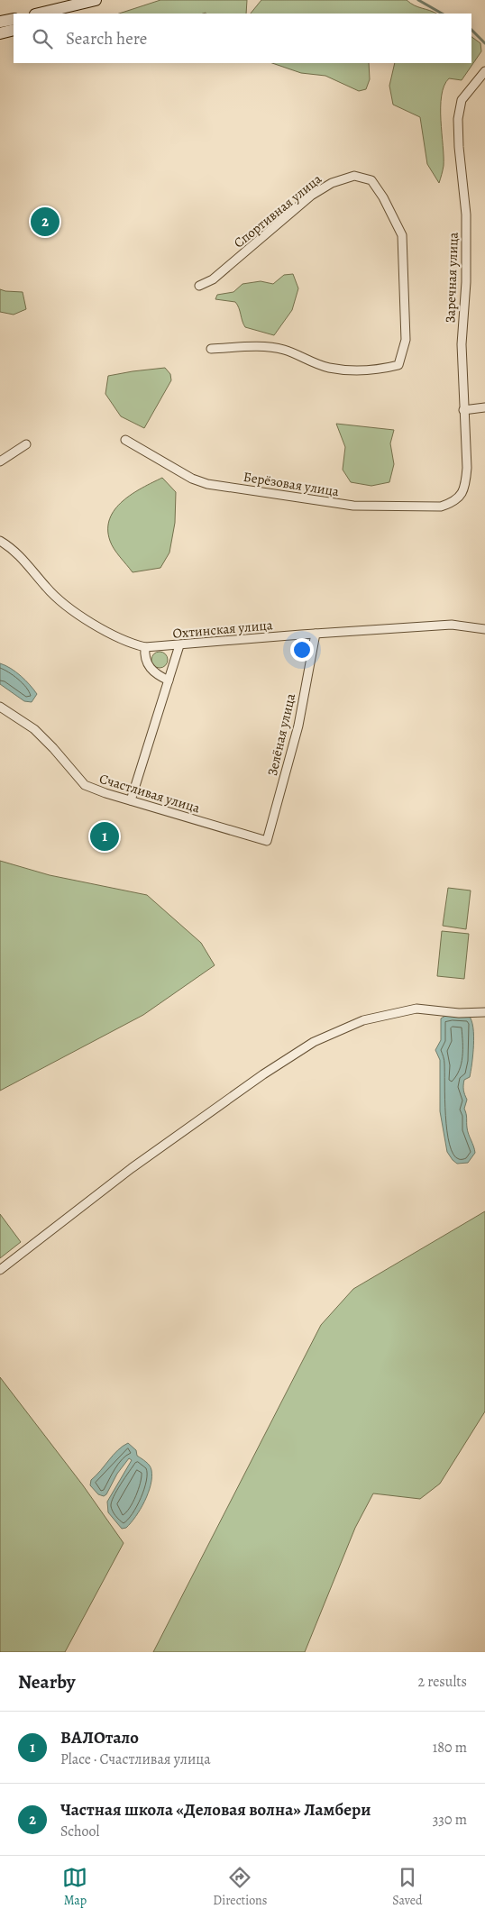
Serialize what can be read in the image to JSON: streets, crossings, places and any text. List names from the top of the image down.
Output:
{
  "streets": {
    "street": [
      "Спортивная улица",
      "Заречная улица",
      "Берёзовая улица",
      "Охтинская улица",
      "Зелёная улица",
      "Счастливая улица"
    ]
  },
  "crossings": [
    ["Заречная улица", "Берёзовая улица"],
    ["Охтинская улица", "Зелёная улица"],
    ["Зелёная улица", "Счастливая улица"]
  ],
  "page": {
    "search": "Search here",
    "pins": ["2", "1"],
    "heading": ["Nearby", "2 results"],
    "list": [
      {
        "mark": "1",
        "name": "ВАЛОтало",
        "note": "Place · Счастливая улица",
        "value": "180 m"
      },
      {
        "mark": "2",
        "name": "Частная школа «Деловая волна» Ламбери",
        "note": "School",
        "value": "330 m"
      }
    ],
    "nav": ["Map", "Directions", "Saved"]
  }
}
